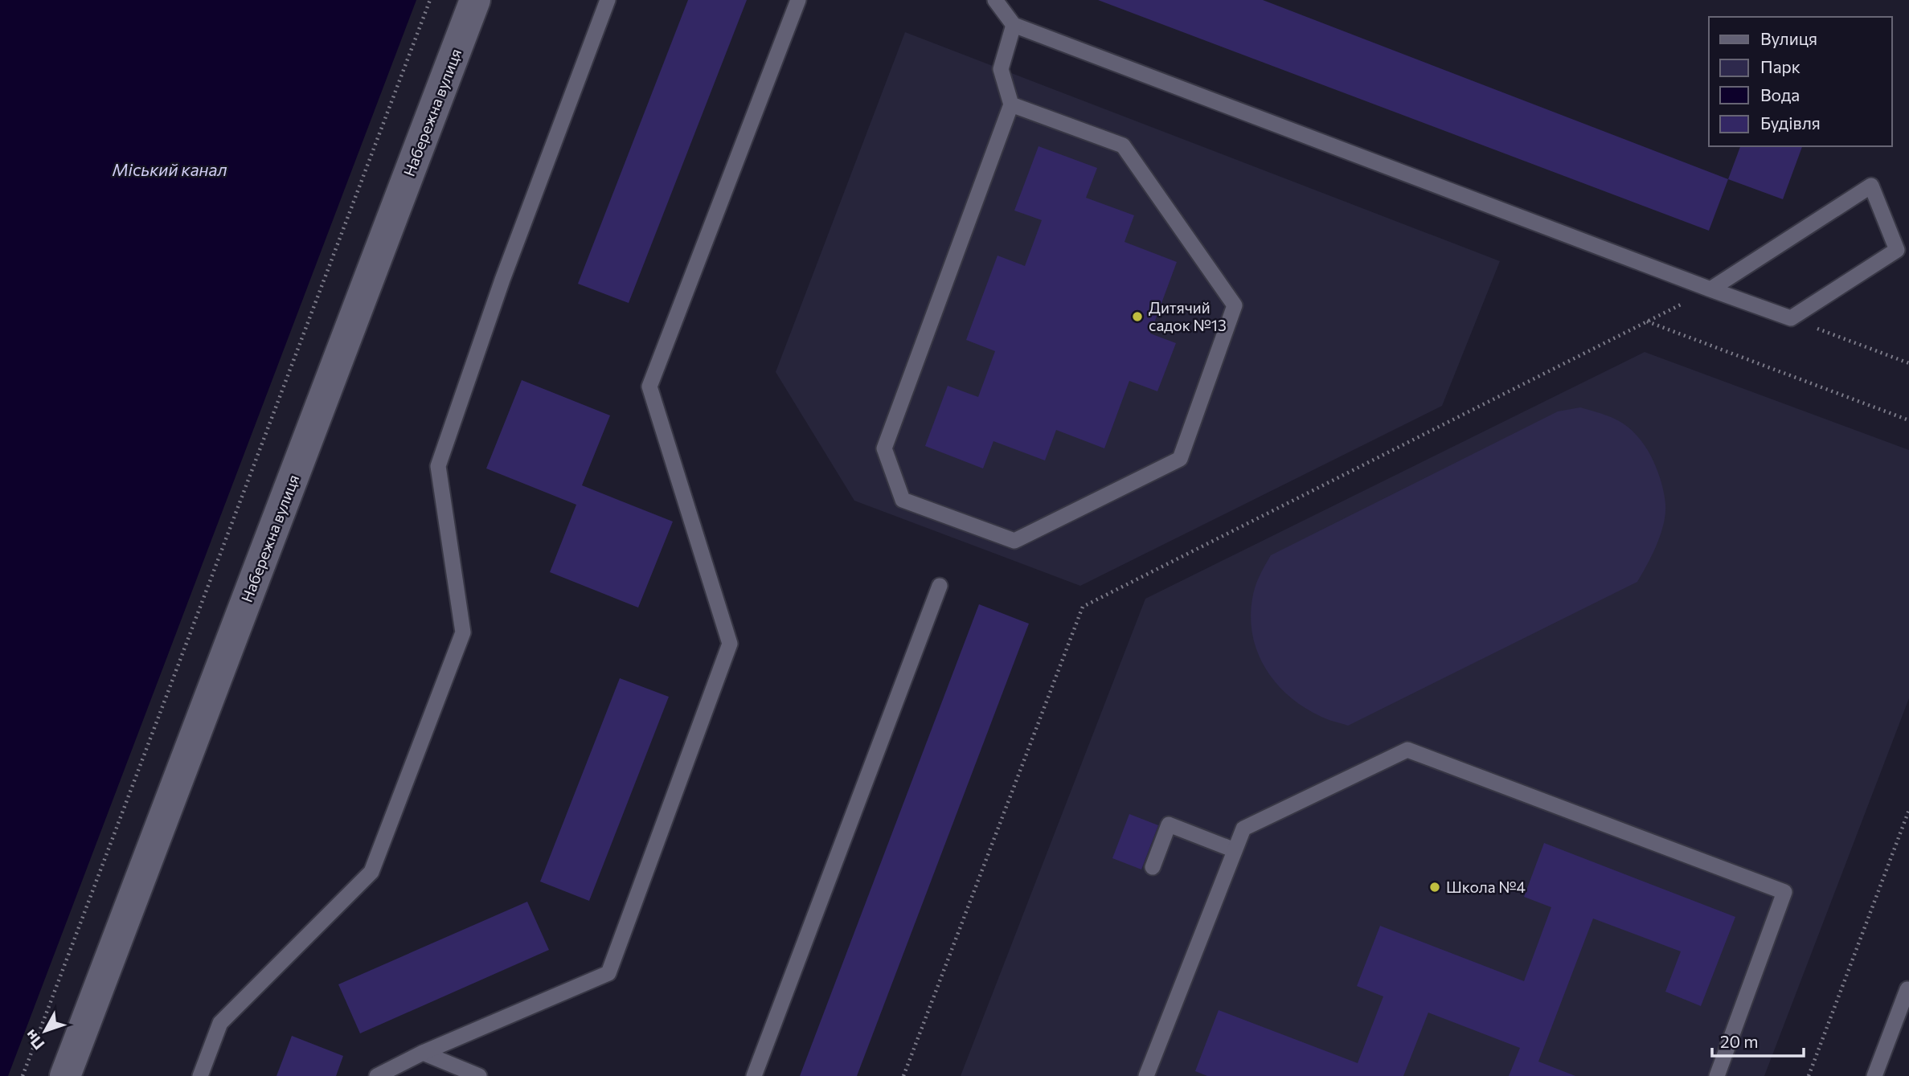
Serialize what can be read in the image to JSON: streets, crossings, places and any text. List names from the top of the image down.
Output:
{
  "streets": {
    "street": ["Набережна вулиця"]
  },
  "water": ["Міський канал"],
  "places": ["Дитячий садок №13", "Школа №4"],
  "legend": [
    "Вулиця",
    "Парк",
    "Вода",
    "Будівля"
  ],
  "scale_bar": "20 m",
  "north": "bottom left"
}
